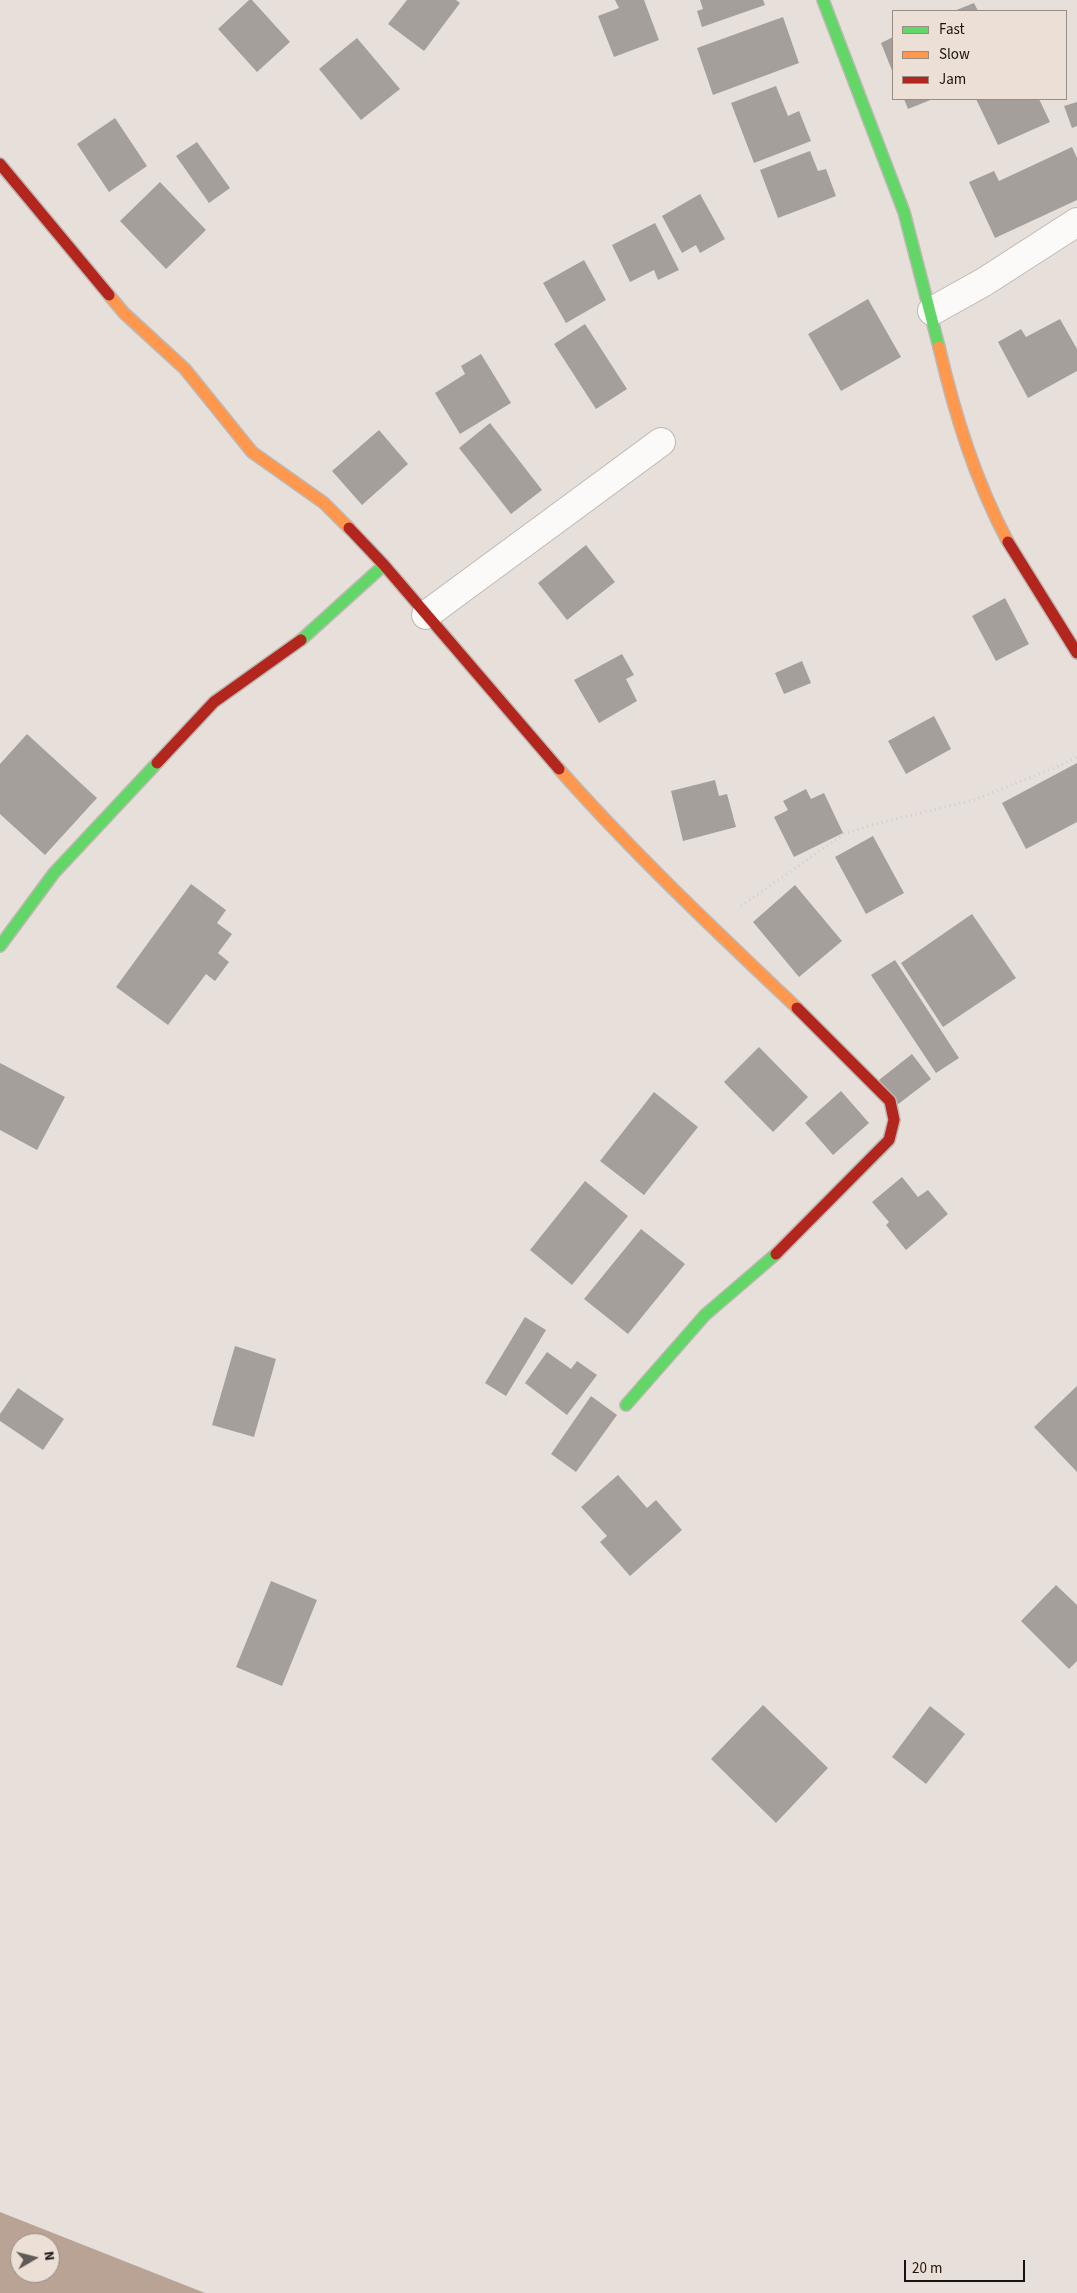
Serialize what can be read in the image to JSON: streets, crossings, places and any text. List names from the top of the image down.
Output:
{
  "legend": ["Fast", "Slow", "Jam"],
  "scale_bar": "20 m",
  "north": "right"
}
